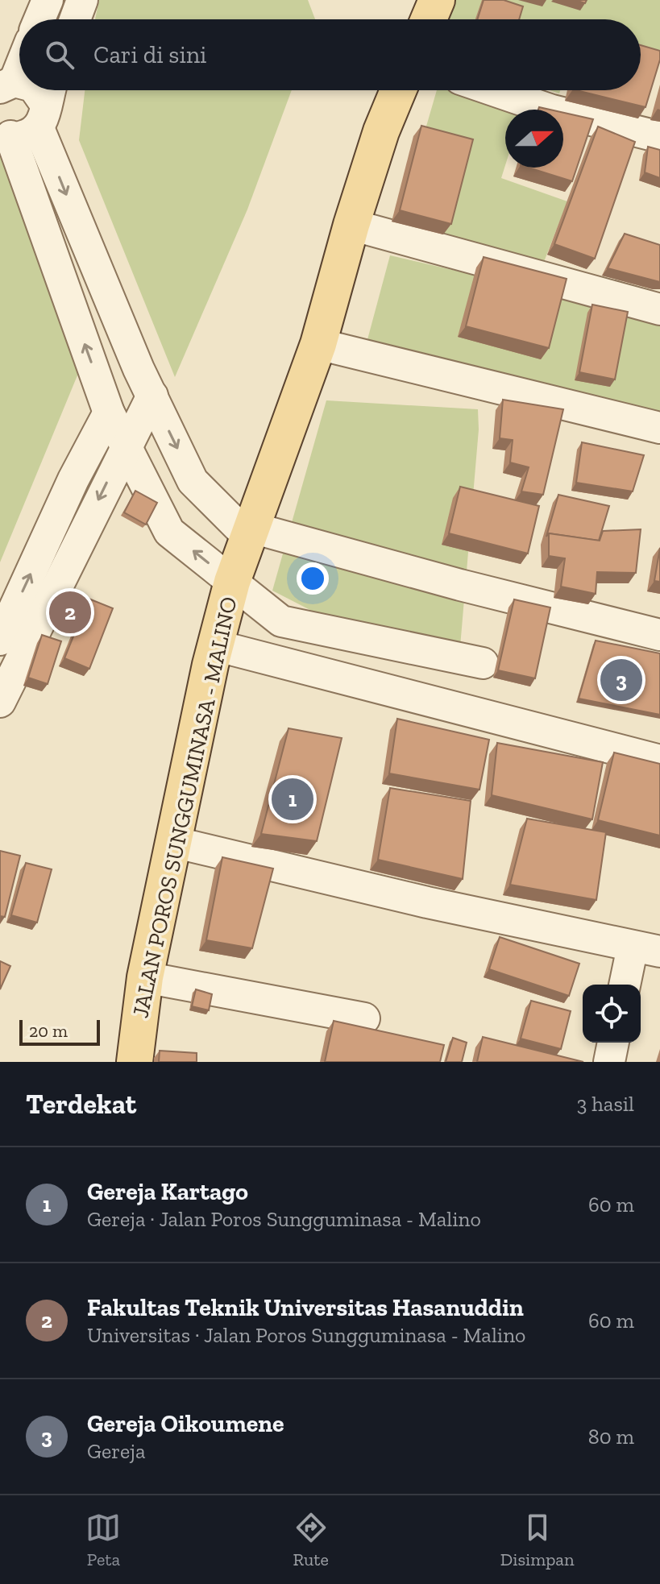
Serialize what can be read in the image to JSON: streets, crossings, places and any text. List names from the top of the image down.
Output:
{
  "streets": {
    "main road": ["JALAN POROS SUNGGUMINASA - MALINO"]
  },
  "scale_bar": "20 m",
  "north": "right",
  "page": {
    "search": "Cari di sini",
    "pins": ["2", "3", "1"],
    "scale": "20 m",
    "heading": ["Terdekat", "3 hasil"],
    "list": [
      {
        "mark": "1",
        "name": "Gereja Kartago",
        "note": "Gereja · Jalan Poros Sungguminasa - Malino",
        "value": "60 m"
      },
      {
        "mark": "2",
        "name": "Fakultas Teknik Universitas Hasanuddin",
        "note": "Universitas · Jalan Poros Sungguminasa - Malino",
        "value": "60 m"
      },
      {
        "mark": "3",
        "name": "Gereja Oikoumene",
        "note": "Gereja",
        "value": "80 m"
      }
    ],
    "nav": ["Peta", "Rute", "Disimpan"]
  }
}
